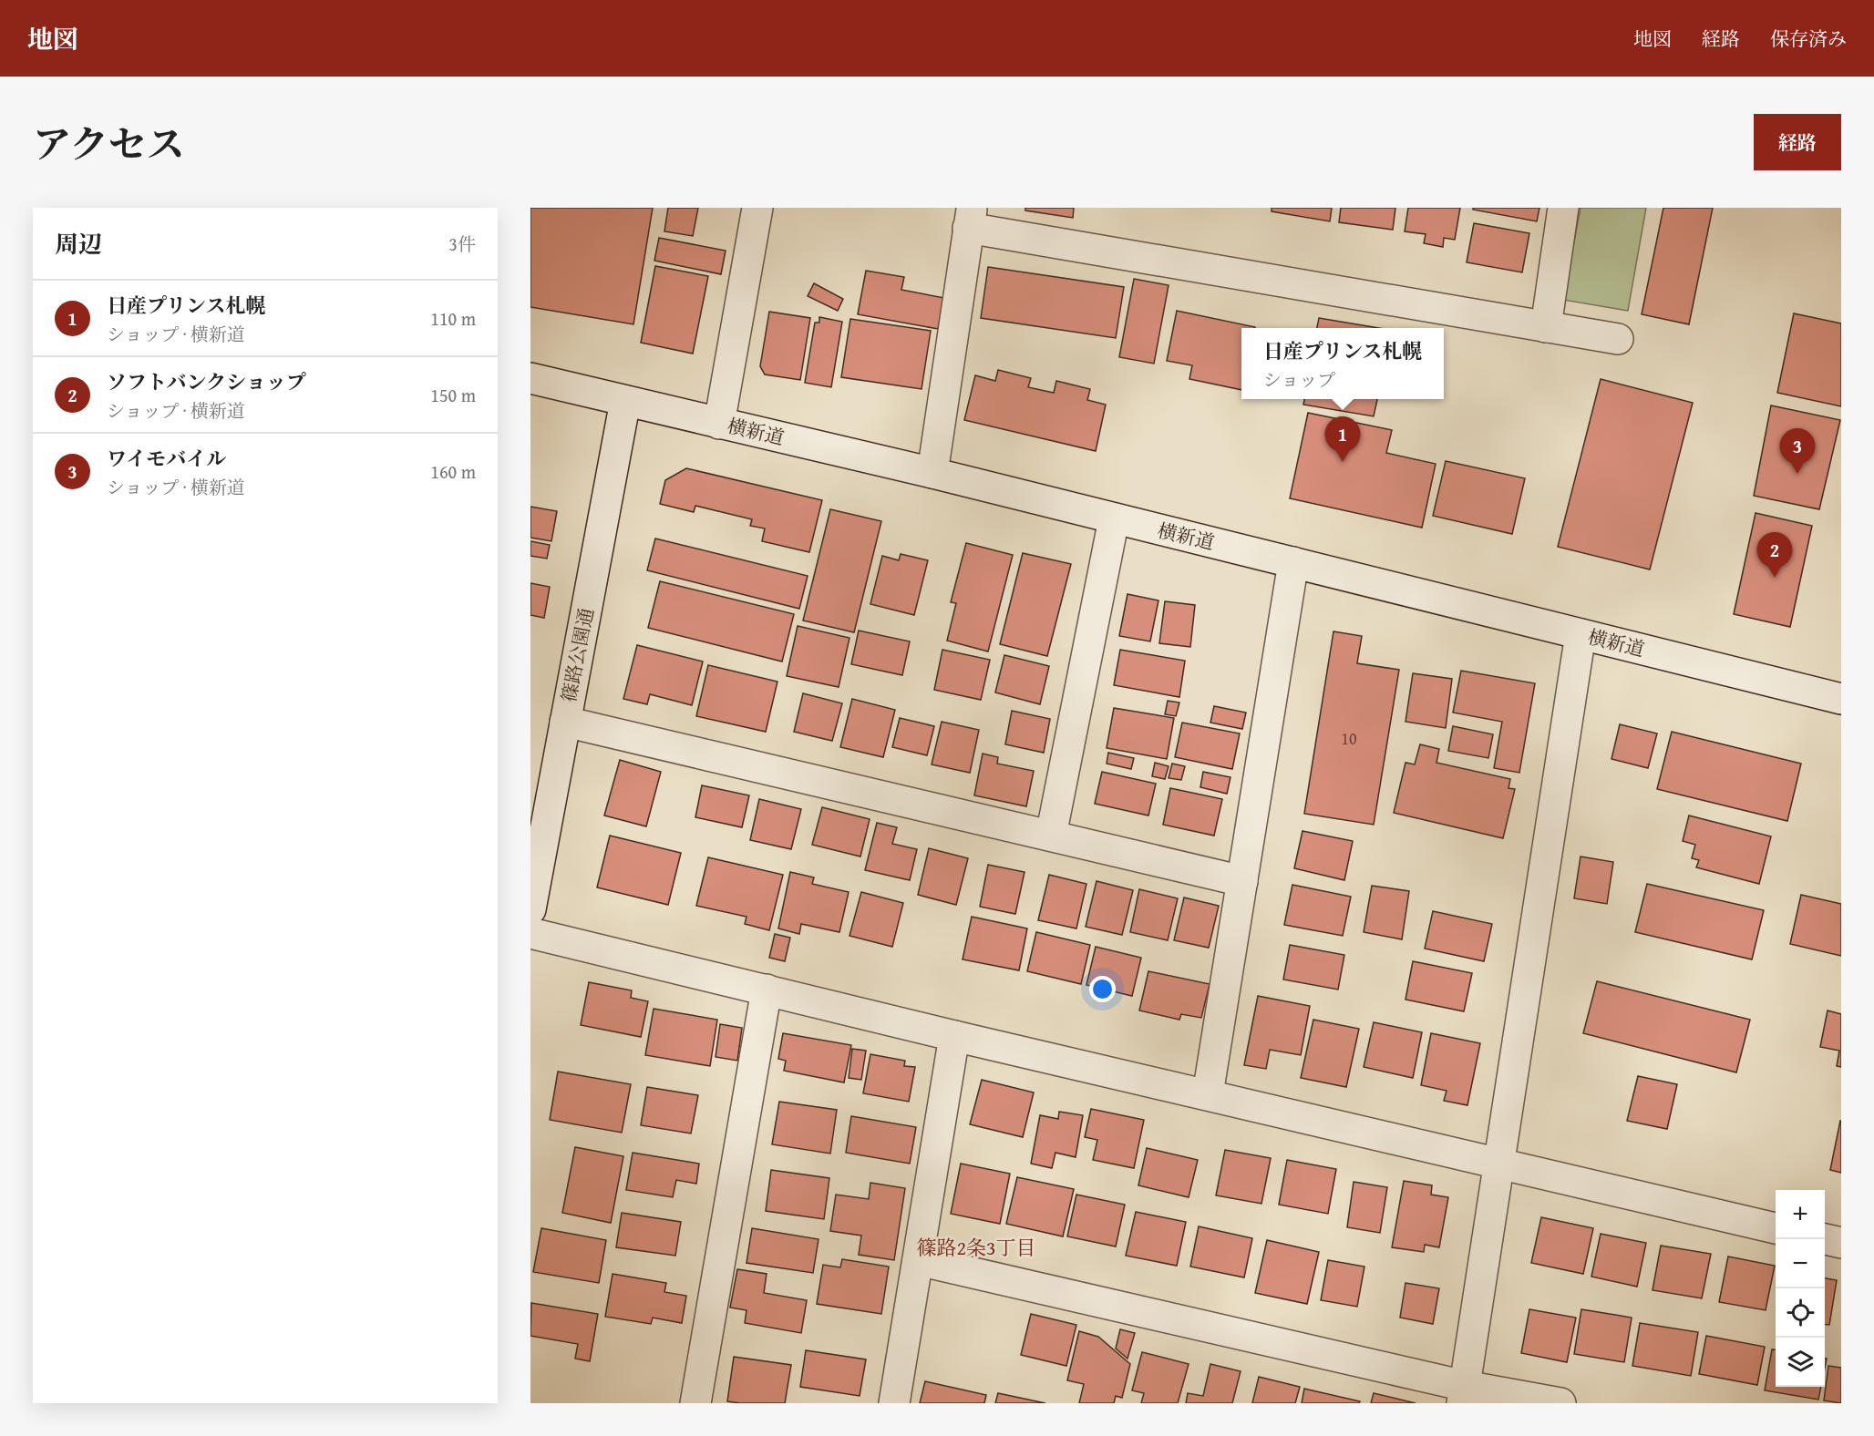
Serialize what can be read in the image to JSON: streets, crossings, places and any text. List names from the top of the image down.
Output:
{
  "streets": {
    "street": ["横新道", "篠路公園通"]
  },
  "crossings": [
    ["横新道", "篠路公園通"]
  ],
  "districts": ["篠路2条3丁目"],
  "house_numbers": ["10"],
  "page": {
    "header": "地図",
    "nav": ["地図", "経路", "保存済み"],
    "title": "アクセス",
    "buttons": "経路",
    "heading": ["周辺", "3件"],
    "list": [
      {
        "mark": "1",
        "name": "日産プリンス札幌",
        "note": "ショップ · 横新道",
        "value": "110 m"
      },
      {
        "mark": "2",
        "name": "ソフトバンクショップ",
        "note": "ショップ · 横新道",
        "value": "150 m"
      },
      {
        "mark": "3",
        "name": "ワイモバイル",
        "note": "ショップ · 横新道",
        "value": "160 m"
      }
    ],
    "popup": ["日産プリンス札幌", "ショップ"],
    "pins": ["1", "3", "2"],
    "map_buttons": ["+", "−"]
  }
}
